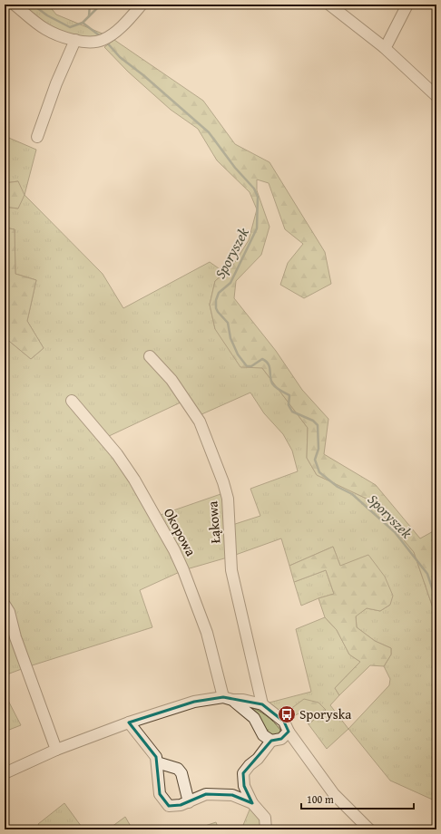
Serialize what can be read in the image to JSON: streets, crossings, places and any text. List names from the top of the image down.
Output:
{
  "streets": {
    "street": ["Łąkowa", "Okopowa"]
  },
  "water": ["Sporyszek"],
  "places": {
    "bus stop": ["Sporyska"]
  },
  "scale_bar": "100 m"
}
